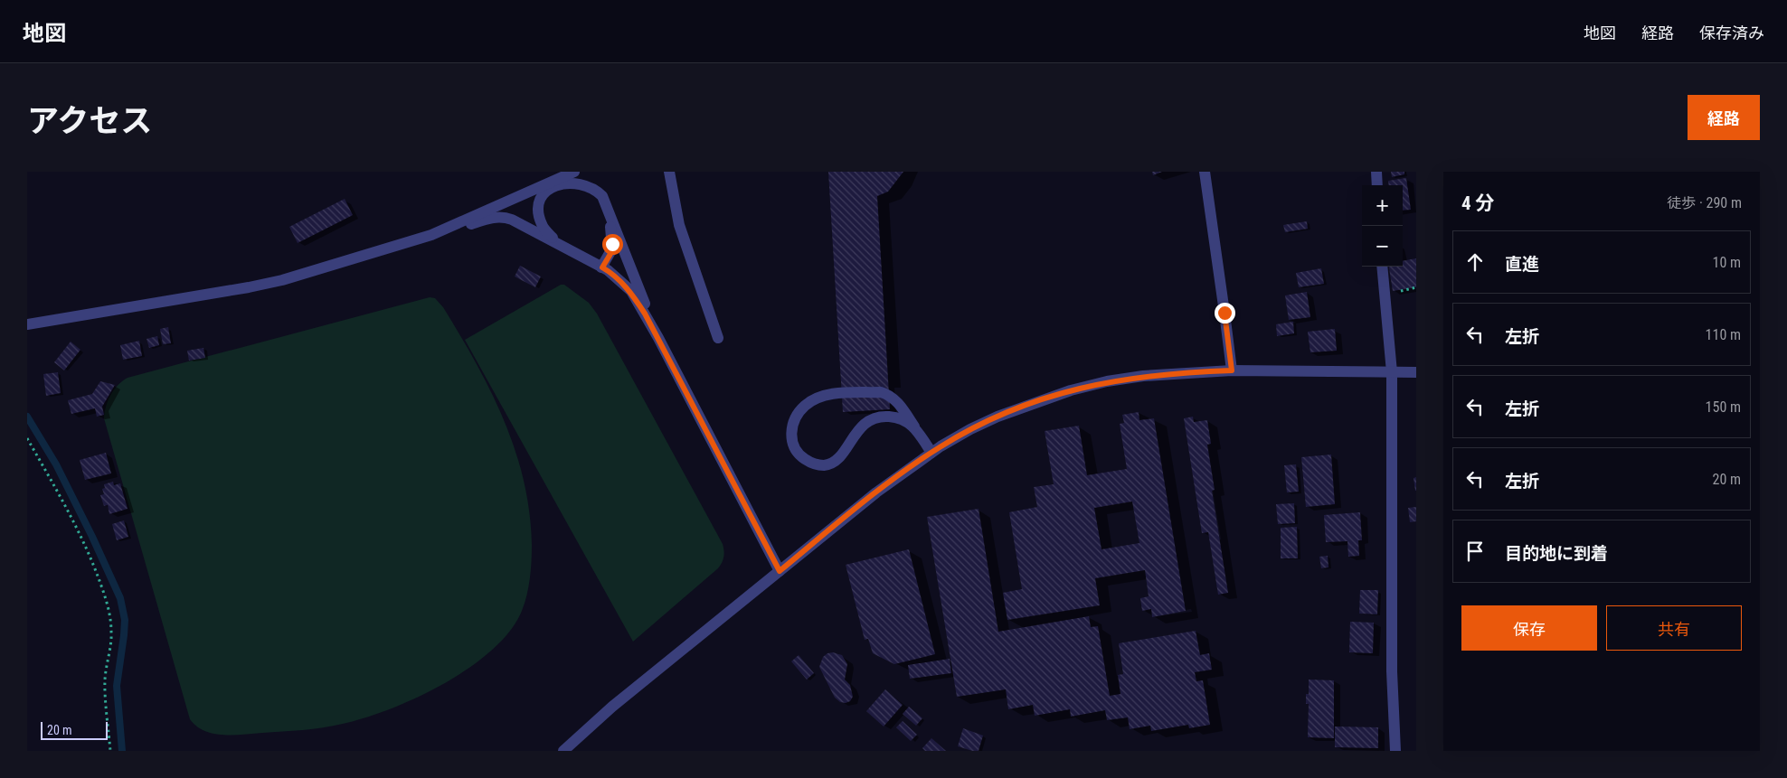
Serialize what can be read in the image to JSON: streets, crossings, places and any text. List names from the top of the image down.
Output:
{
  "scale_bar": "20 m",
  "page": {
    "header": "地図",
    "nav": ["地図", "経路", "保存済み"],
    "title": "アクセス",
    "buttons": [
      "経路",
      ["保存", "共有"]
    ],
    "heading": ["4 分", "徒歩 · 290 m"],
    "map_buttons": ["+", "−"],
    "list": [
      ["直進", "10 m"],
      ["左折", "110 m"],
      ["左折", "150 m"],
      ["左折", "20 m"],
      "目的地に到着"
    ],
    "scale": "20 m"
  }
}
